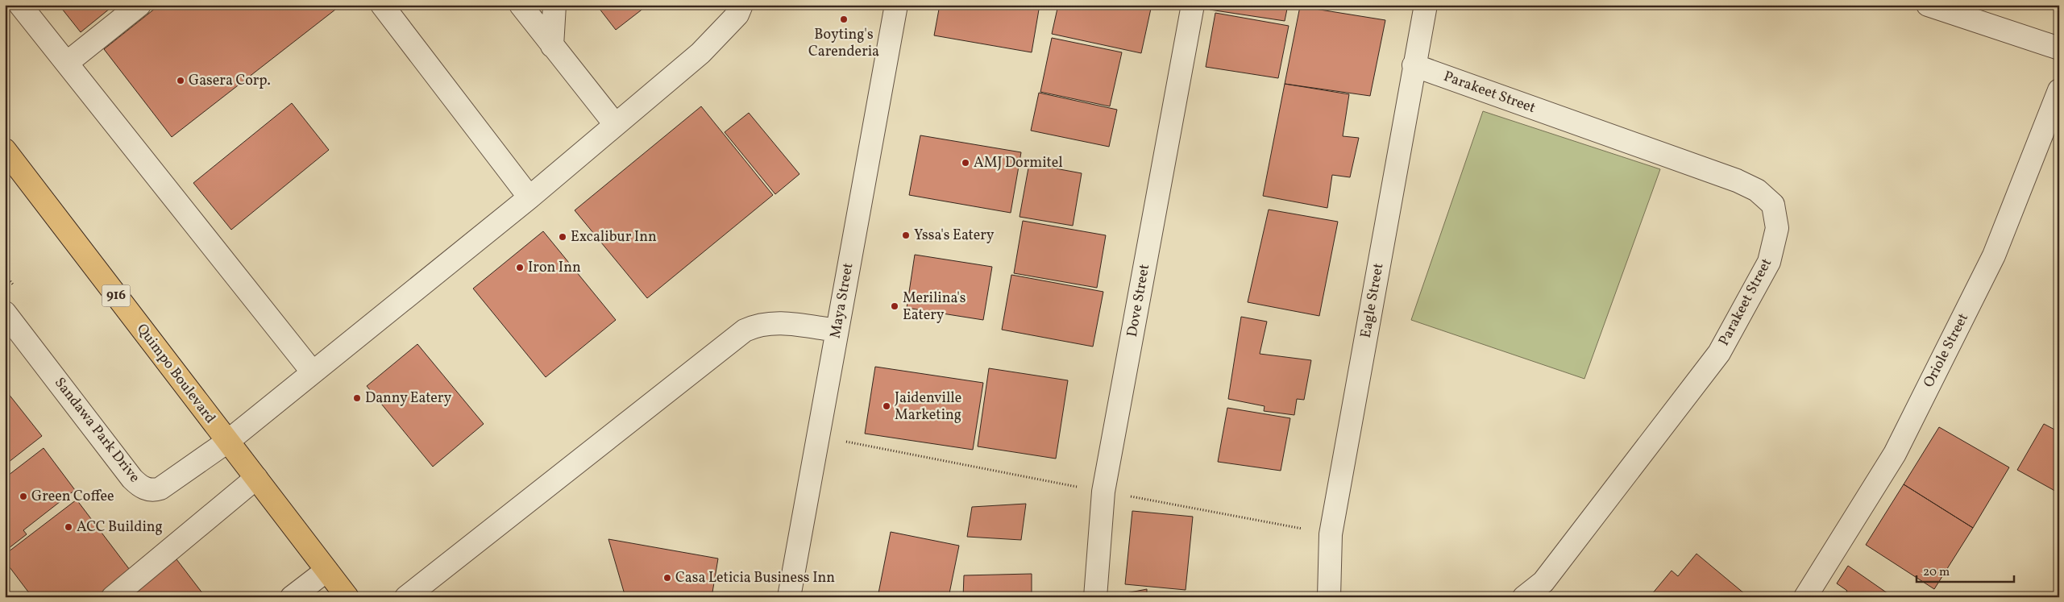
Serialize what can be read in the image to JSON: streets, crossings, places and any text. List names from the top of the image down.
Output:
{
  "streets": {
    "main road": ["916", "Quimpo Boulevard"],
    "street": [
      "Parakeet Street",
      "Maya Street",
      "Dove Street",
      "Eagle Street",
      "Oriole Street",
      "Sandawa Park Drive"
    ]
  },
  "crossings": [
    ["Parakeet Street", "Eagle Street"],
    ["Quimpo Boulevard", "Sandawa Park Drive"]
  ],
  "places": [
    "Boyting's Carenderia",
    "Gasera Corp.",
    "AMJ Dormitel",
    "Yssa's Eatery",
    "Excalibur Inn",
    "Iron Inn",
    "Merilina's Eatery",
    "Danny Eatery",
    "Jaidenville Marketing",
    "Green Coffee",
    "ACC Building",
    "Casa Leticia Business Inn"
  ],
  "scale_bar": "20 m"
}
